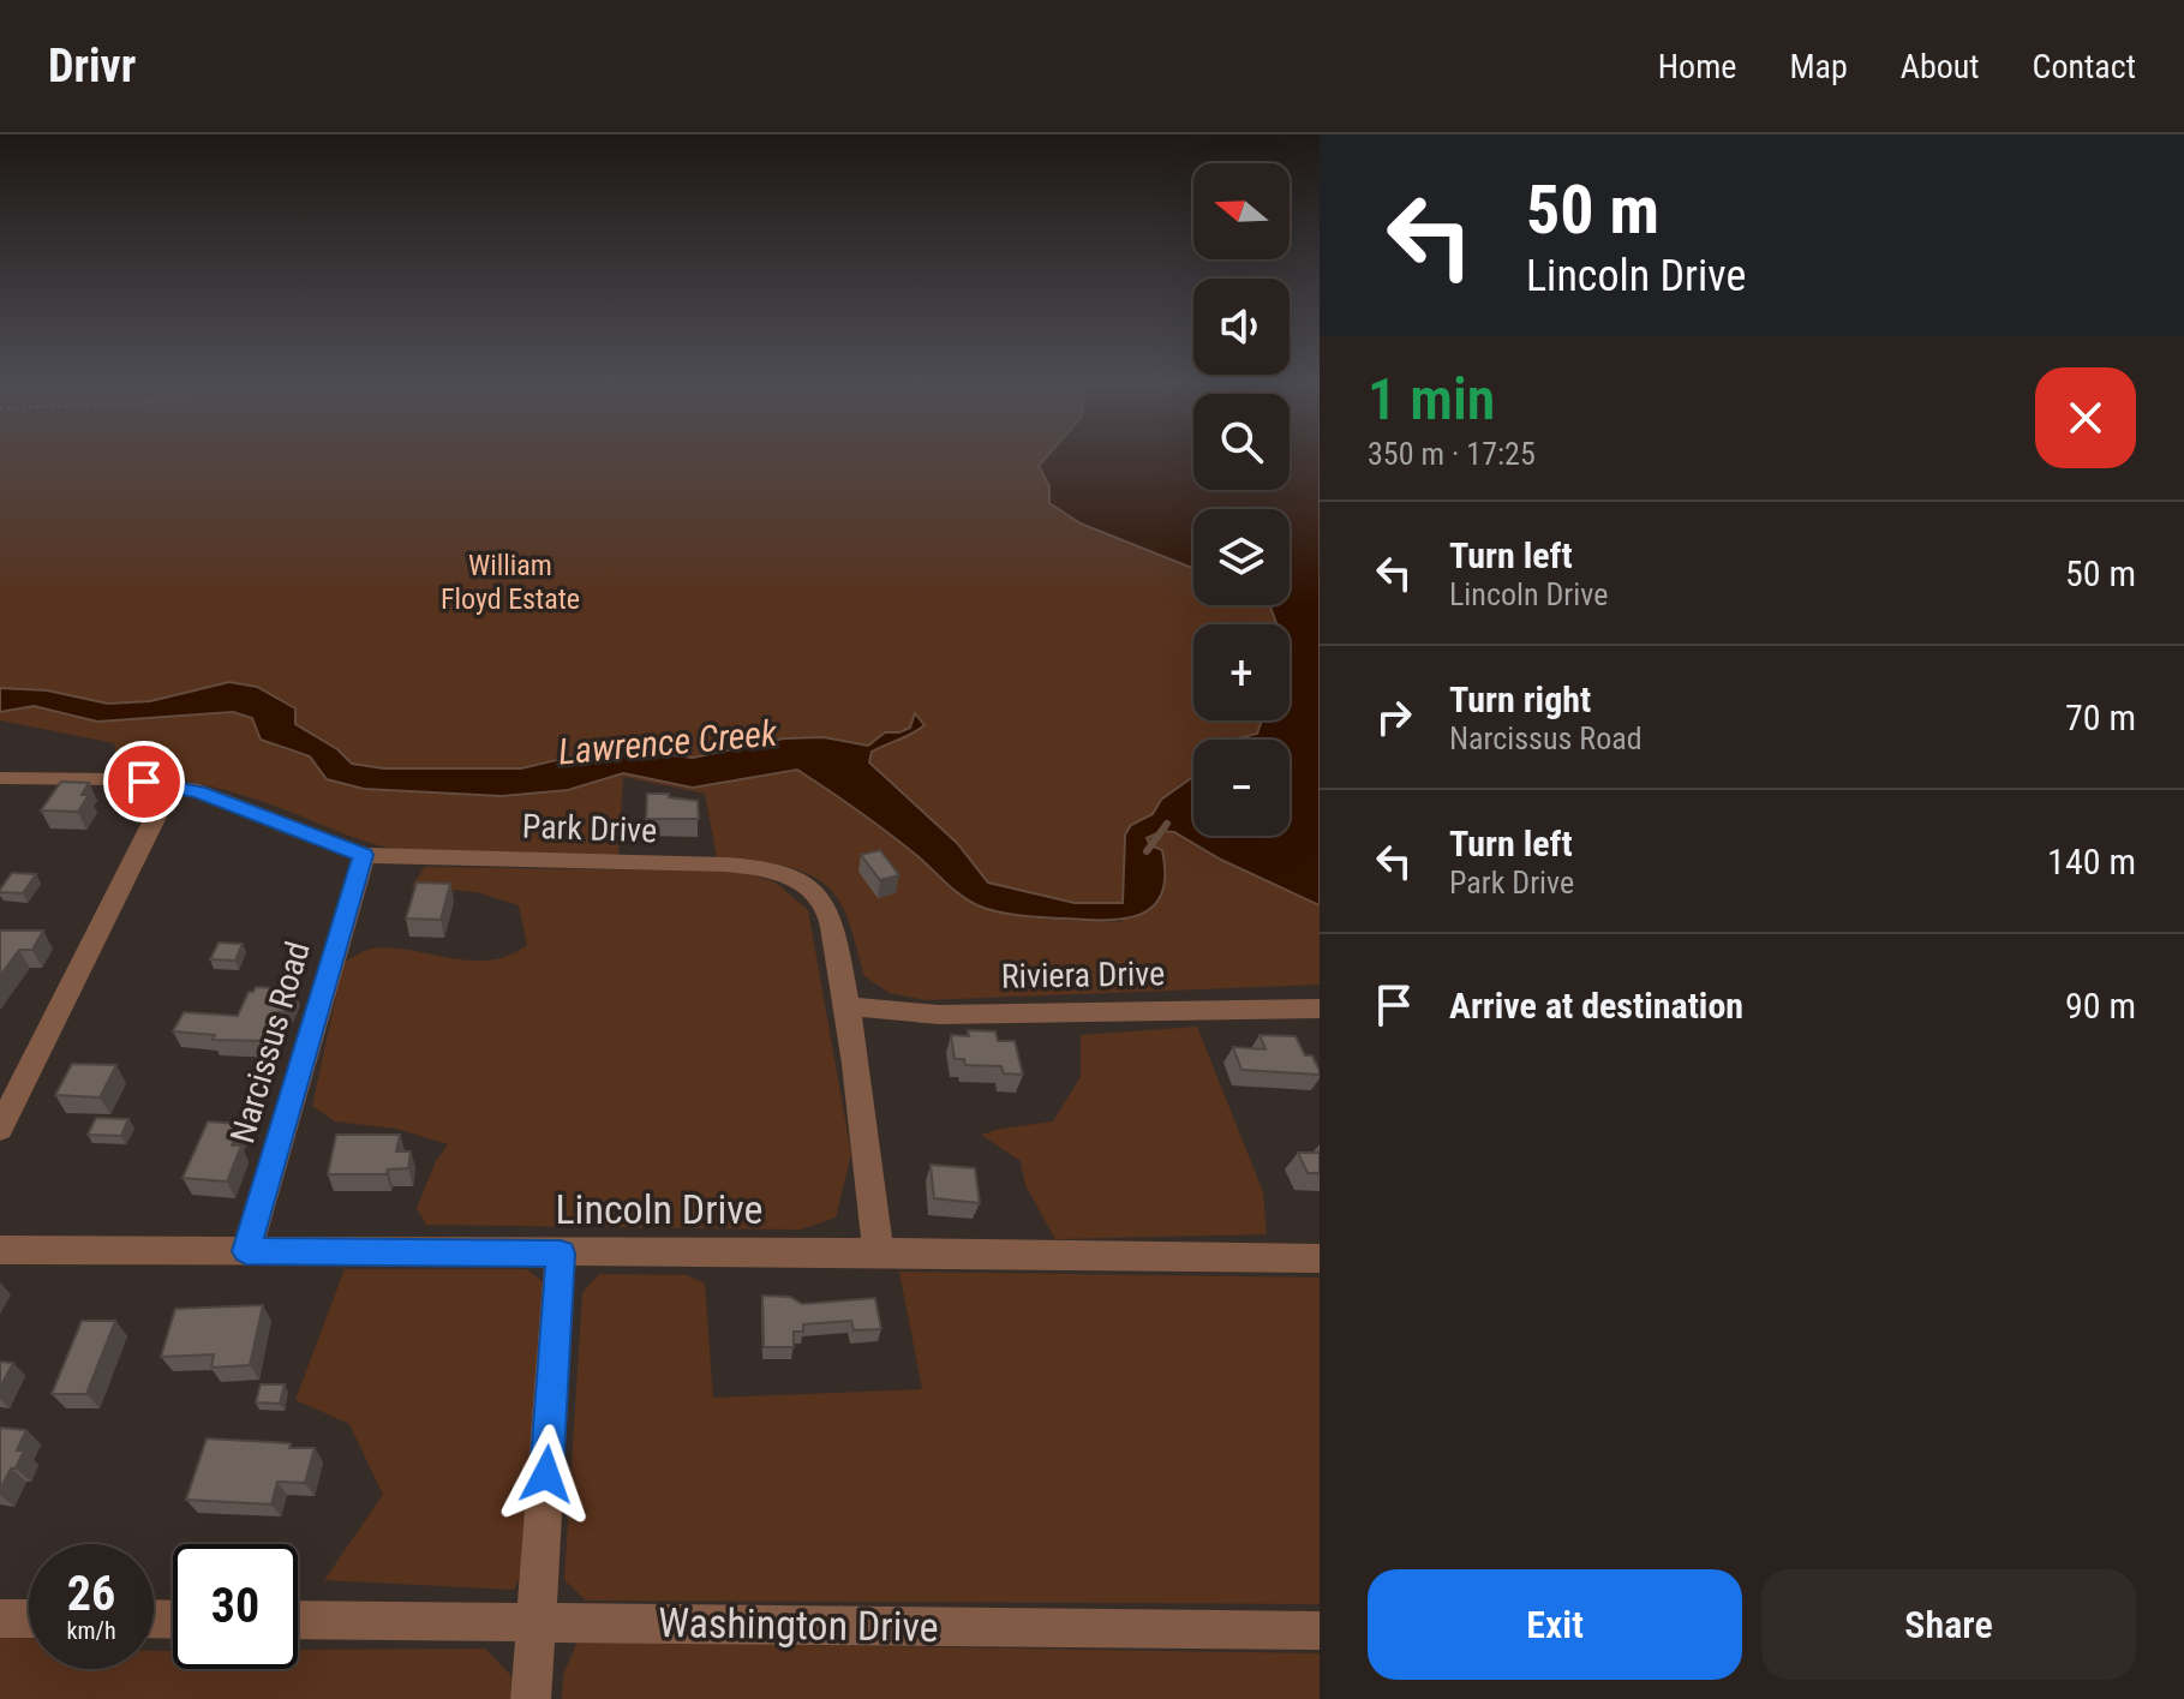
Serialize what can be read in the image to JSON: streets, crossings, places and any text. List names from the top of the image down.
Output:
{
  "streets": {
    "street": [
      "Park Drive",
      "Riviera Drive",
      "Narcissus Road",
      "Lincoln Drive",
      "Washington Drive"
    ]
  },
  "crossings": [
    ["Park Drive", "Riviera Drive"],
    ["Park Drive", "Narcissus Road"],
    ["Park Drive", "Lincoln Drive"],
    ["Narcissus Road", "Lincoln Drive"]
  ],
  "water": ["Lawrence Creek"],
  "parks": ["William Floyd Estate"],
  "north": "left",
  "page": {
    "header": "Drivr",
    "nav": [
      "Home",
      "Map",
      "About",
      "Contact"
    ],
    "turn": ["50 m", "Lincoln Drive"],
    "map_buttons": ["+", "−"],
    "heading": ["1 min", "350 m · 17:25"],
    "list": [
      {
        "name": "Turn left",
        "note": "Lincoln Drive",
        "value": "50 m"
      },
      {
        "name": "Turn right",
        "note": "Narcissus Road",
        "value": "70 m"
      },
      {
        "name": "Turn left",
        "note": "Park Drive",
        "value": "140 m"
      },
      {
        "name": "Arrive at destination",
        "value": "90 m"
      }
    ],
    "speed": "26 km/h",
    "limit": "30",
    "buttons": ["Exit", "Share"]
  }
}
